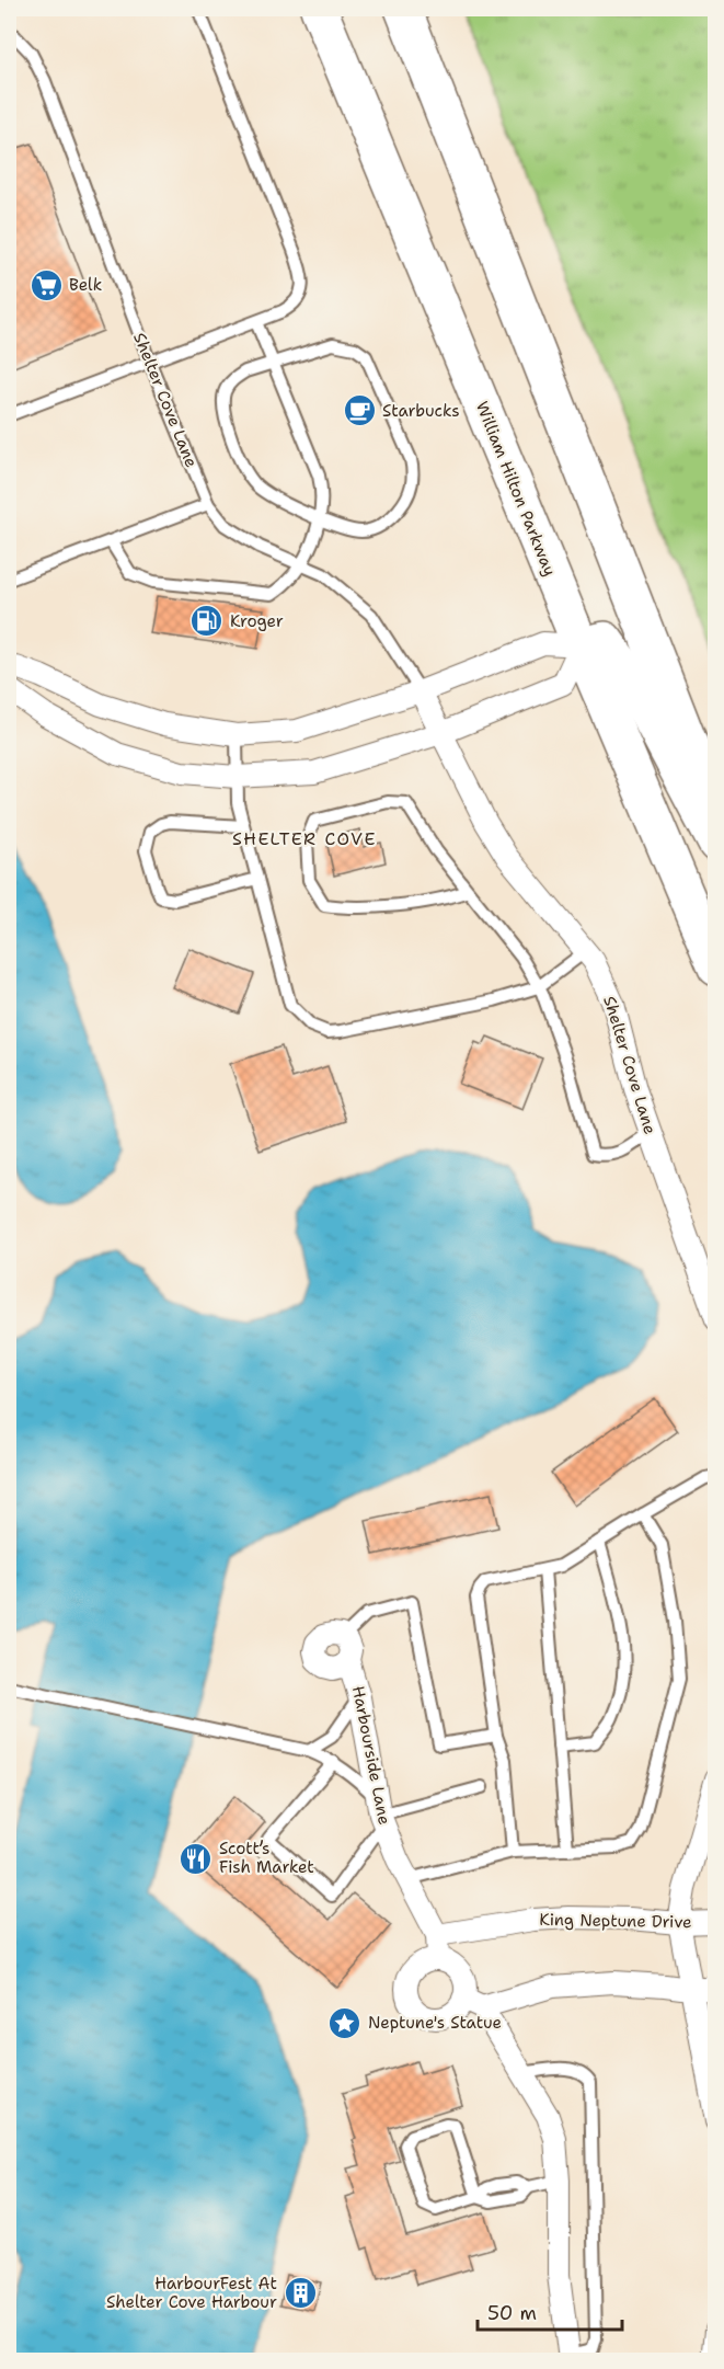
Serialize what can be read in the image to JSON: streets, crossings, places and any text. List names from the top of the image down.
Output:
{
  "streets": {
    "highway": ["William Hilton Parkway"],
    "street": ["Shelter Cove Lane", "Harbourside Lane", "King Neptune Drive"]
  },
  "crossings": [
    ["Harbourside Lane", "King Neptune Drive"]
  ],
  "districts": ["SHELTER COVE"],
  "places": {
    "supermarket": ["Belk"],
    "cafe": ["Starbucks"],
    "fuel station": ["Kroger"],
    "restaurant": ["Scott’s Fish Market"],
    "place": ["Neptune's Statue"],
    "building": ["HarbourFest At Shelter Cove Harbour"]
  },
  "scale_bar": "50 m"
}
